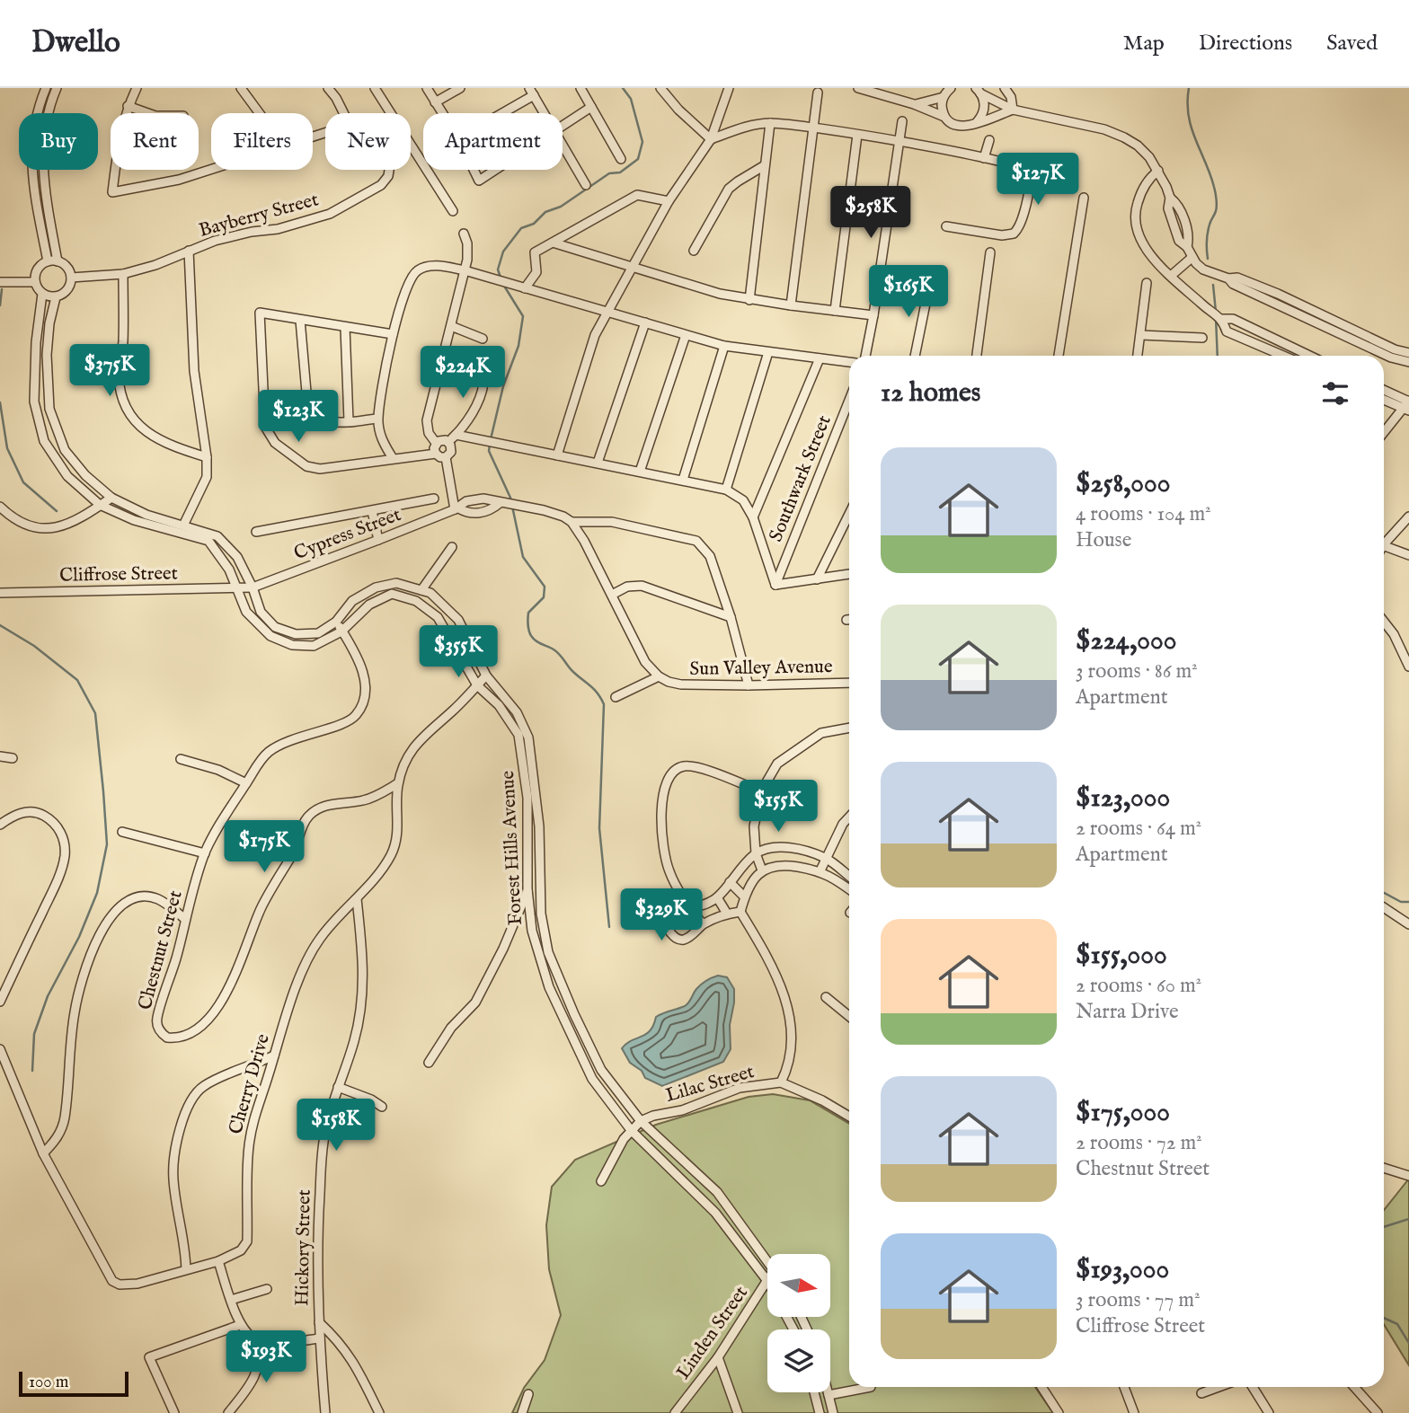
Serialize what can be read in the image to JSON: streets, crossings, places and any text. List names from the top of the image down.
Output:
{
  "streets": {
    "street": [
      "Bayberry Street",
      "Southwark Street",
      "Cypress Street",
      "Cliffrose Street",
      "Sun Valley Avenue",
      "Forest Hills Avenue",
      "Chestnut Street",
      "Cherry Drive",
      "Lilac Street",
      "Hickory Street",
      "Linden Street"
    ]
  },
  "crossings": [
    ["Bayberry Street", "Forest Hills Avenue"],
    ["Cypress Street", "Cliffrose Street"],
    ["Cypress Street", "Forest Hills Avenue"],
    ["Cliffrose Street", "Forest Hills Avenue"],
    ["Forest Hills Avenue", "Chestnut Street"],
    ["Forest Hills Avenue", "Cherry Drive"],
    ["Forest Hills Avenue", "Lilac Street"],
    ["Forest Hills Avenue", "Linden Street"],
    ["Chestnut Street", "Cherry Drive"],
    ["Cherry Drive", "Hickory Street"]
  ],
  "scale_bar": "100 m",
  "north": "right",
  "page": {
    "header": "Dwello",
    "nav": ["Map", "Directions", "Saved"],
    "chip": [
      "Buy",
      "Rent",
      "Filters",
      "New",
      "Apartment"
    ],
    "price": [
      "$127K",
      "$258K",
      "$165K",
      "$375K",
      "$224K",
      "$123K",
      "$355K",
      "$155K",
      "$175K",
      "$329K",
      "$158K",
      "$193K"
    ],
    "heading": "12 homes",
    "list": [
      {
        "name": "$258,000",
        "note": "4 rooms · 104 m² · House"
      },
      {
        "name": "$224,000",
        "note": "3 rooms · 86 m² · Apartment"
      },
      {
        "name": "$123,000",
        "note": "2 rooms · 64 m² · Apartment"
      },
      {
        "name": "$155,000",
        "note": "2 rooms · 60 m² · Narra Drive"
      },
      {
        "name": "$175,000",
        "note": "2 rooms · 72 m² · Chestnut Street"
      },
      {
        "name": "$193,000",
        "note": "3 rooms · 77 m² · Cliffrose Street"
      }
    ],
    "scale": "100 m"
  }
}
